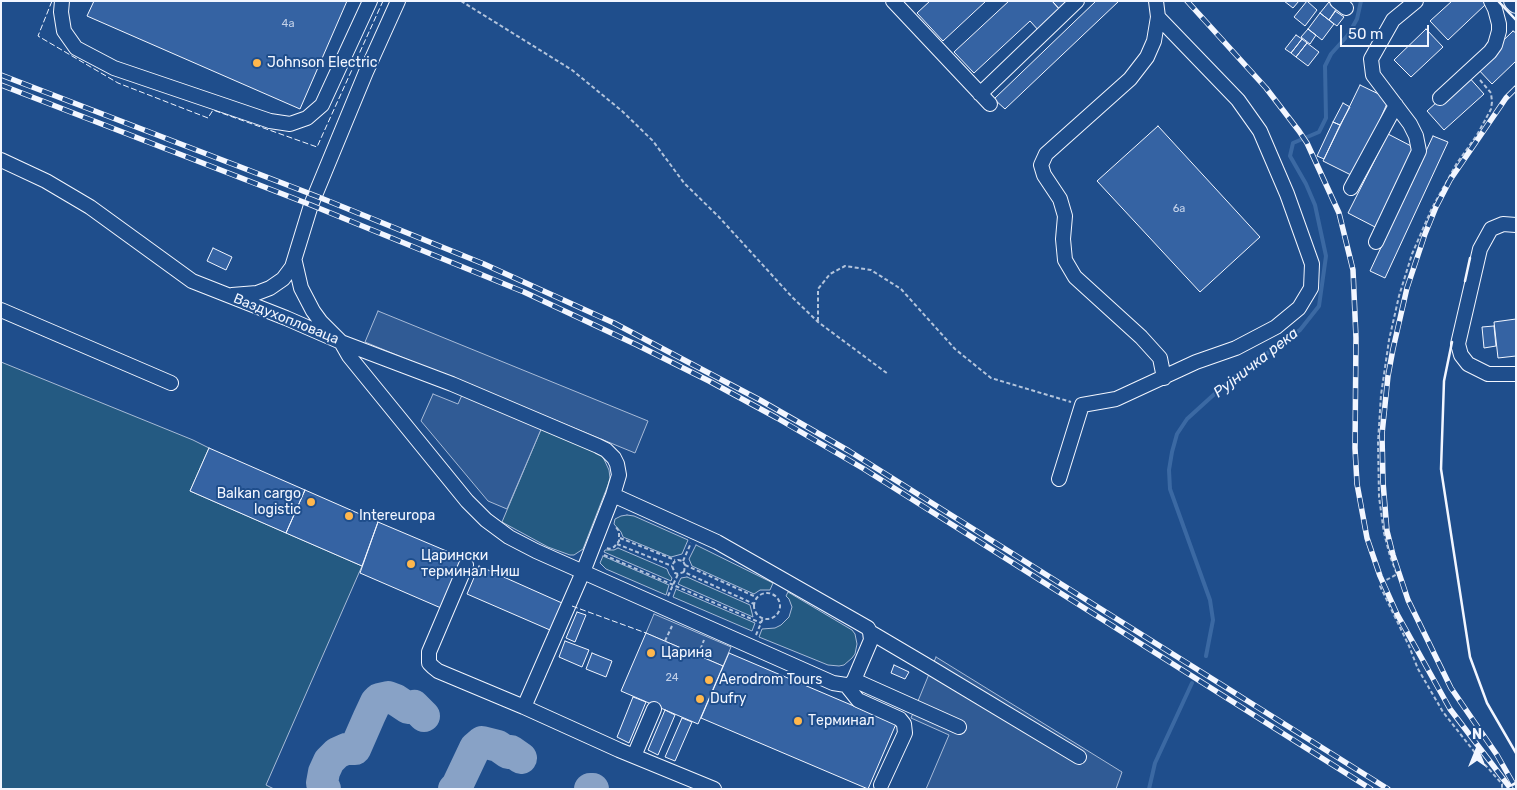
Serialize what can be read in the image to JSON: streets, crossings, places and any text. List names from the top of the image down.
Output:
{
  "streets": {
    "street": ["Ваздухопловаца"]
  },
  "water": ["Рујничка река"],
  "places": [
    "Johnson Electric",
    "Balkan cargo logistic",
    "Intereuropa",
    "Царински терминал Ниш",
    "Царина",
    "Aerodrom Tours",
    "Dufry",
    "Терминал"
  ],
  "house_numbers": ["4a", "6a", "24"],
  "scale_bar": "50 m",
  "north": "top"
}
